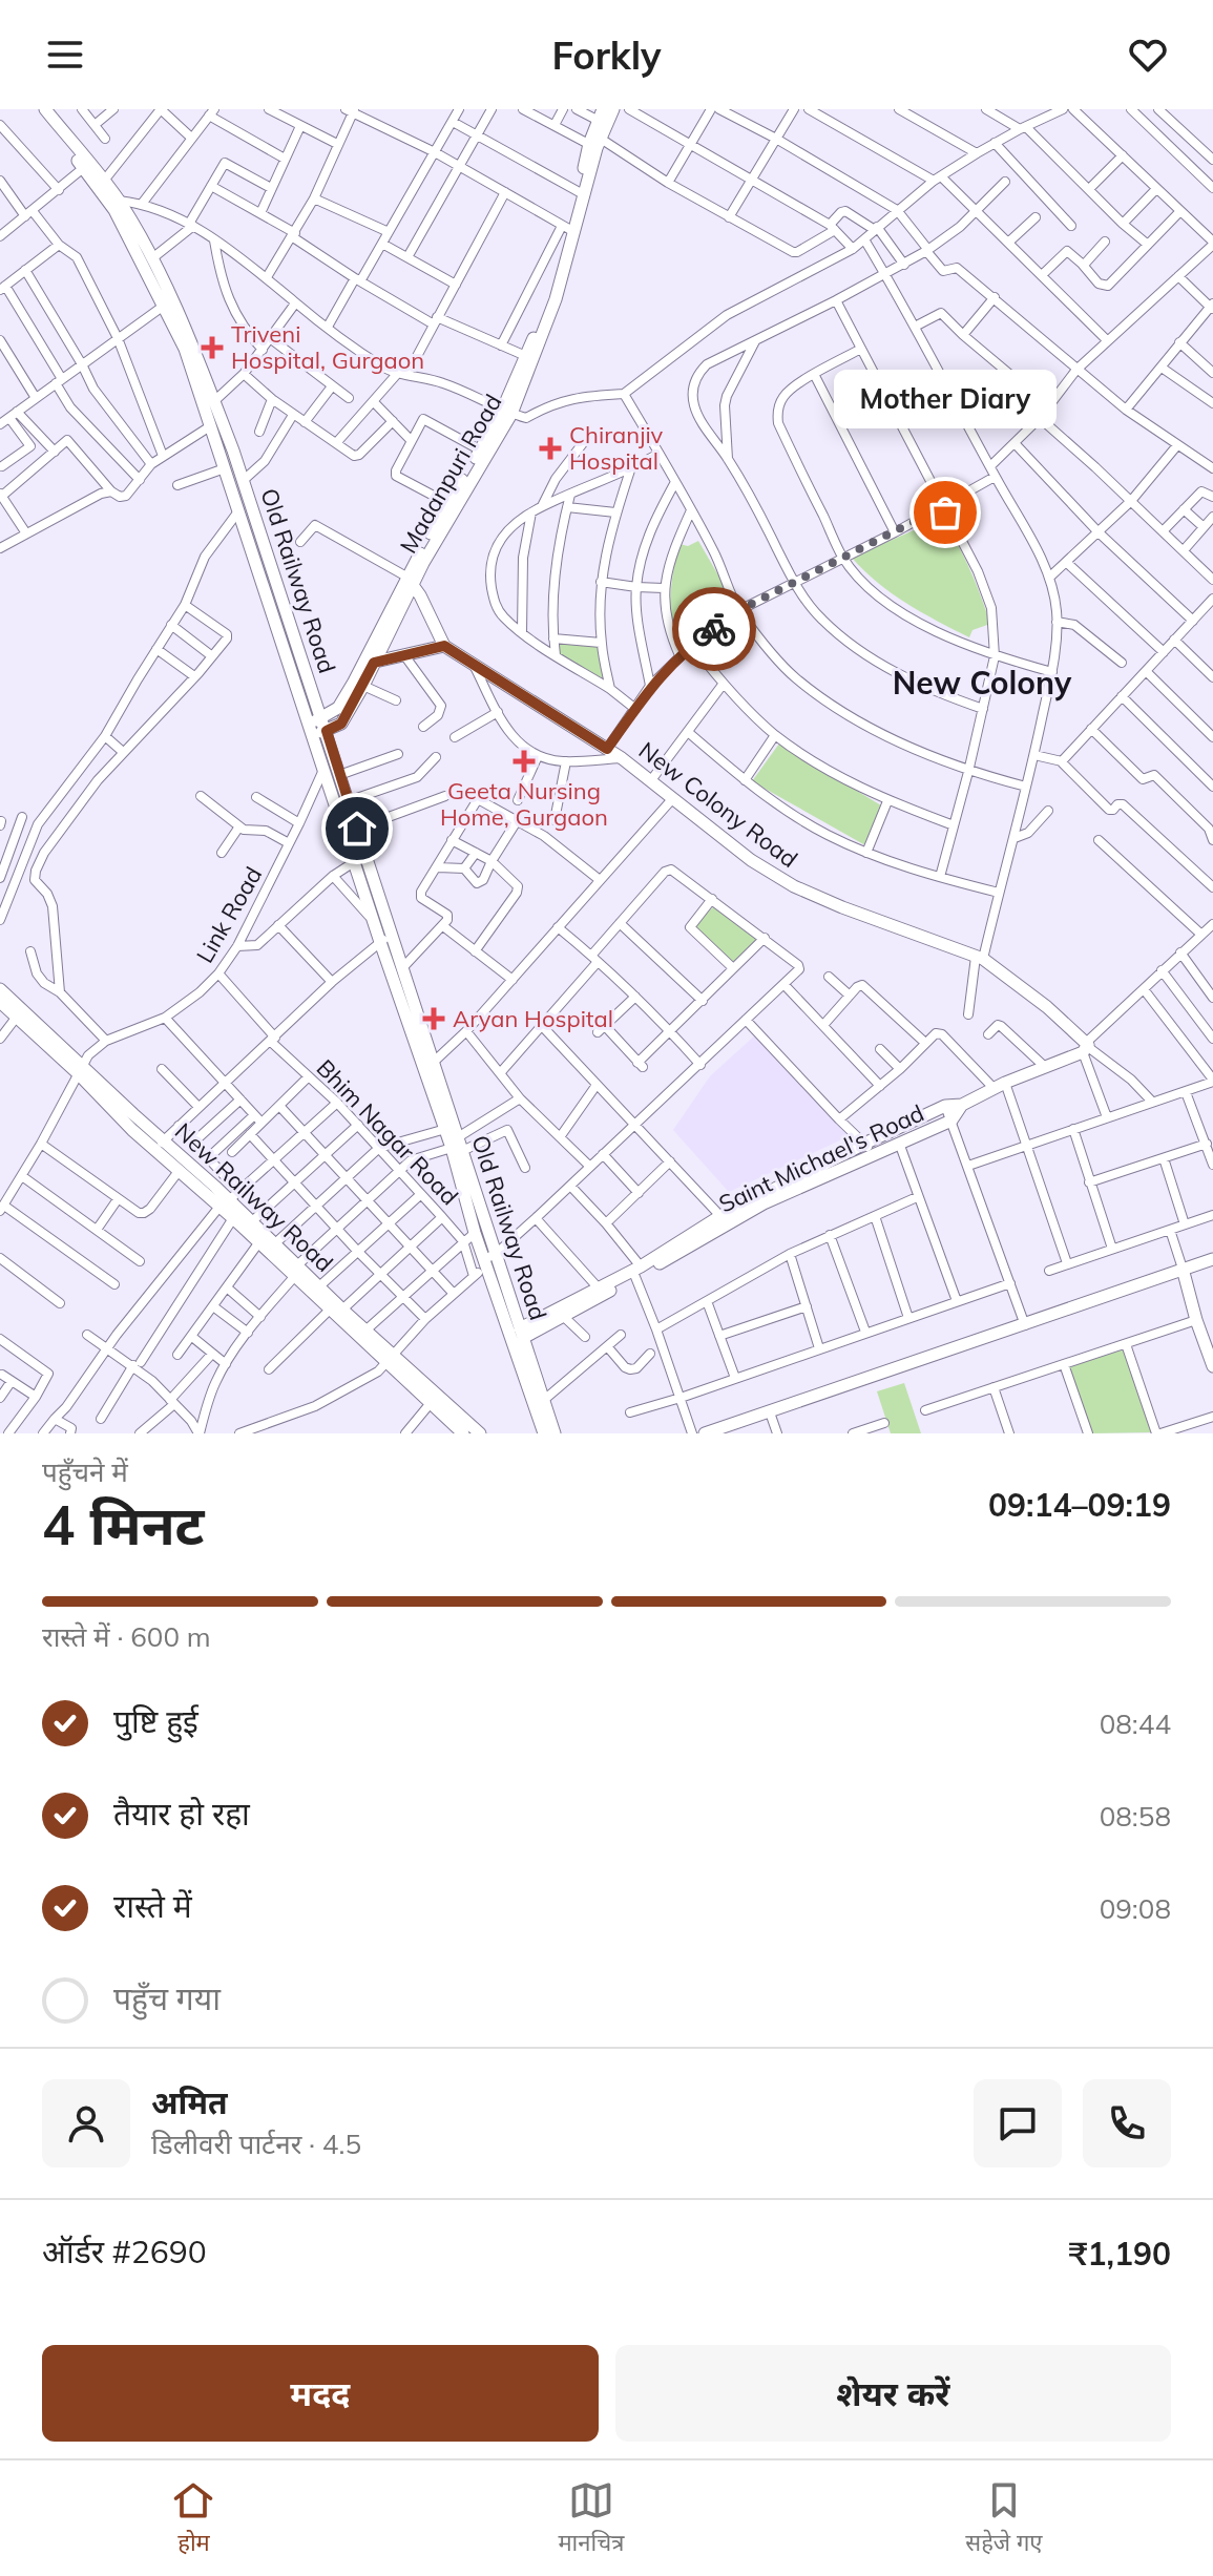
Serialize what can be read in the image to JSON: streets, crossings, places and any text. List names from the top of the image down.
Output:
{
  "streets": {
    "main road": [
      "Madanpuri Road",
      "Old Railway Road",
      "New Colony Road",
      "Saint Michael's Road",
      "New Railway Road"
    ],
    "street": ["Link Road", "Bhim Nagar Road"]
  },
  "crossings": [
    ["Madanpuri Road", "Old Railway Road"],
    ["Old Railway Road", "Link Road"],
    ["Old Railway Road", "Saint Michael's Road"],
    ["Link Road", "Bhim Nagar Road"],
    ["Link Road", "New Railway Road"]
  ],
  "districts": ["New Colony"],
  "places": {
    "health": [
      "Triveni Hospital, Gurgaon",
      "Chiranjiv Hospital",
      "Geeta Nursing Home, Gurgaon",
      "Aryan Hospital"
    ],
    "other": ["Mother Diary"]
  },
  "page": {
    "header": "Forkly",
    "bubble": "Mother Diary",
    "heading": ["4 मिनट", "पहुँचने में", "09:14–09:19"],
    "panel": [
      "अमित",
      "डिलीवरी पार्टनर · 4.5",
      "ऑर्डर #2690",
      "₹1,190"
    ],
    "bar": "रास्ते में · 600 m",
    "list": [
      ["पुष्टि हुई", "08:44"],
      ["तैयार हो रहा", "08:58"],
      ["रास्ते में", "09:08"],
      "पहुँच गया"
    ],
    "buttons": ["मदद", "शेयर करें"],
    "tabs": ["होम", "मानचित्र", "सहेजे गए"]
  }
}
